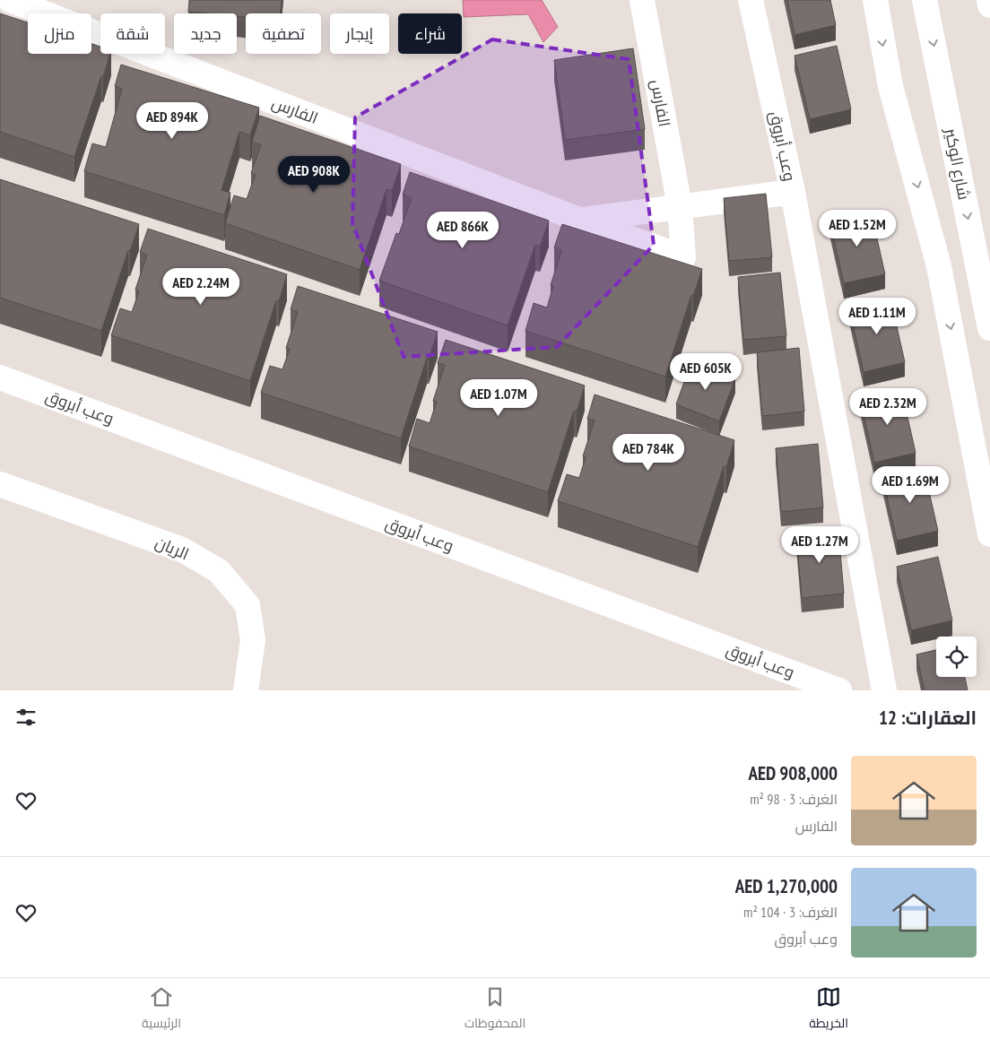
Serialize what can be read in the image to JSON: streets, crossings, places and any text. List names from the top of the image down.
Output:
{
  "streets": {
    "street": [
      "الفارس",
      "وعب أبروق",
      "شارع الوكير",
      "الريان"
    ]
  },
  "crossings": [
    ["الفارس", "وعب أبروق"]
  ],
  "page": {
    "chip": [
      "شراء",
      "إيجار",
      "تصفية",
      "جديد",
      "شقة",
      "منزل"
    ],
    "price": [
      "AED 894K",
      "AED 908K",
      "AED 1.52M",
      "AED 866K",
      "AED 2.24M",
      "AED 1.11M",
      "AED 605K",
      "AED 1.07M",
      "AED 2.32M",
      "AED 784K",
      "AED 1.69M",
      "AED 1.27M"
    ],
    "heading": "العقارات: 12",
    "list": [
      {
        "name": "AED 908,000",
        "note": "الغرف: 3 · 98 m² · الفارس"
      },
      {
        "name": "AED 1,270,000",
        "note": "الغرف: 3 · 104 m² · وعب أبروق"
      }
    ],
    "tabs": ["الخريطة", "المحفوظات", "الرئيسية"]
  }
}
